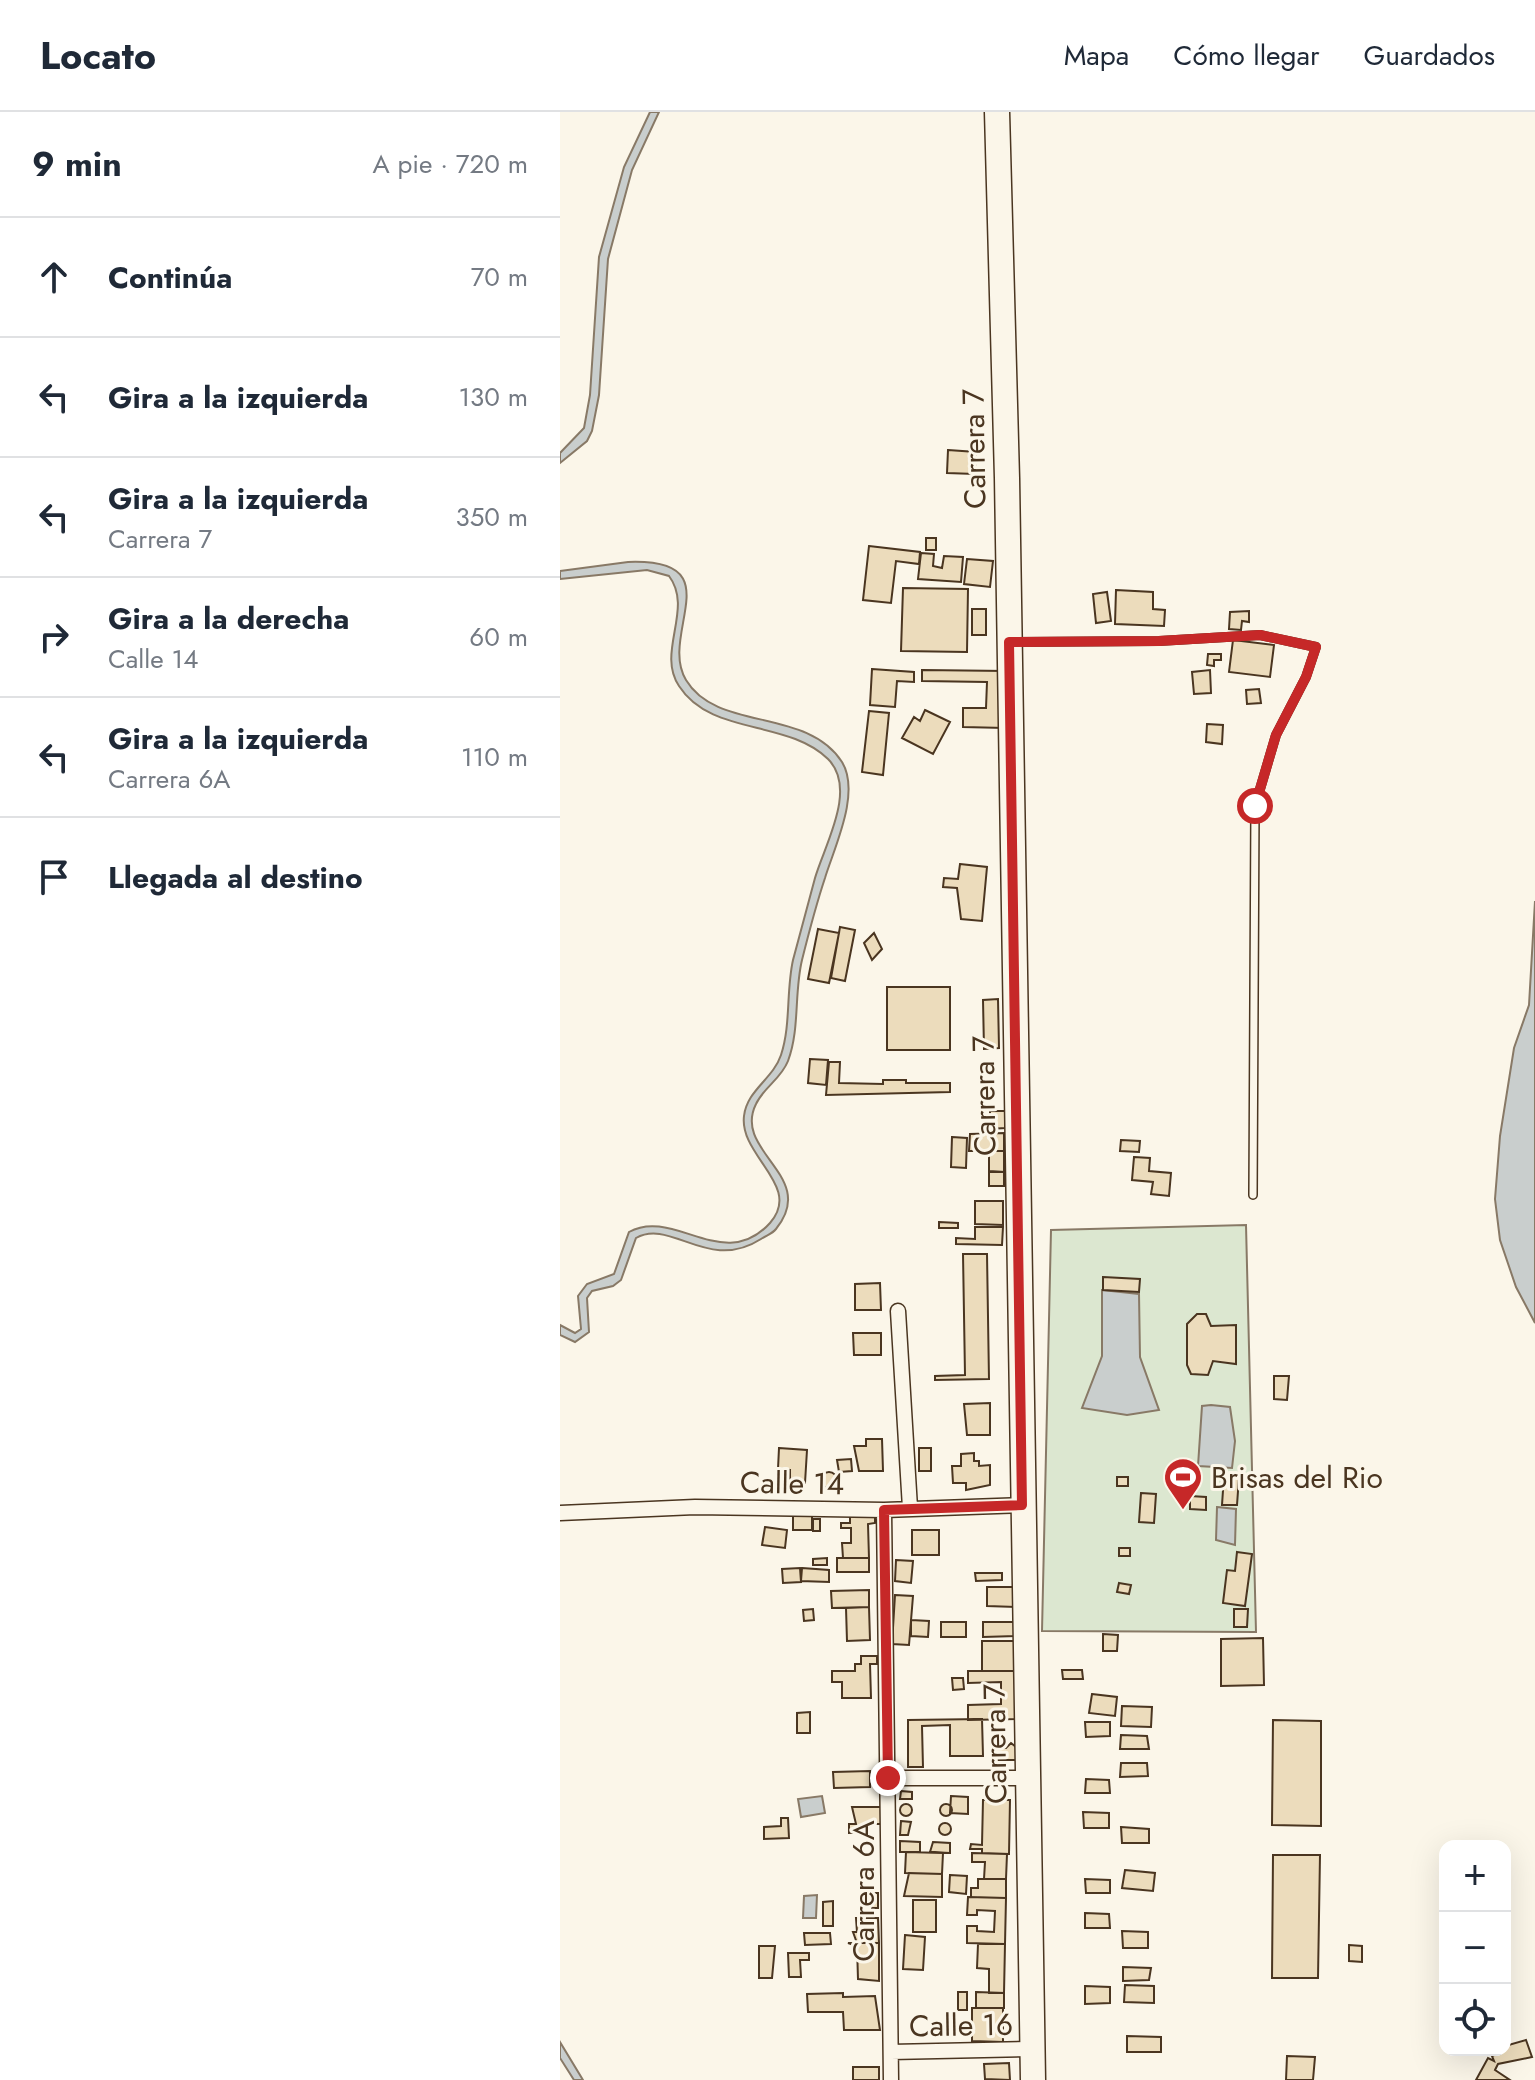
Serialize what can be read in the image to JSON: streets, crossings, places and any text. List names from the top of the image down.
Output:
{
  "streets": {
    "main road": ["Carrera 7"],
    "street": ["Calle 14", "Carrera 6A", "Calle 16"]
  },
  "crossings": [
    ["Carrera 7", "Calle 14"],
    ["Carrera 7", "Calle 16"],
    ["Calle 14", "Carrera 6A"],
    ["Carrera 6A", "Calle 16"]
  ],
  "places": {
    "sports": ["Brisas del Rio"]
  },
  "page": {
    "header": "Locato",
    "nav": ["Mapa", "Cómo llegar", "Guardados"],
    "heading": ["9 min", "A pie · 720 m"],
    "list": [
      ["Continúa", "70 m"],
      ["Gira a la izquierda", "130 m"],
      ["Gira a la izquierda", "Carrera 7", "350 m"],
      ["Gira a la derecha", "Calle 14", "60 m"],
      ["Gira a la izquierda", "Carrera 6A", "110 m"],
      "Llegada al destino"
    ],
    "map_buttons": ["+", "−"]
  }
}
